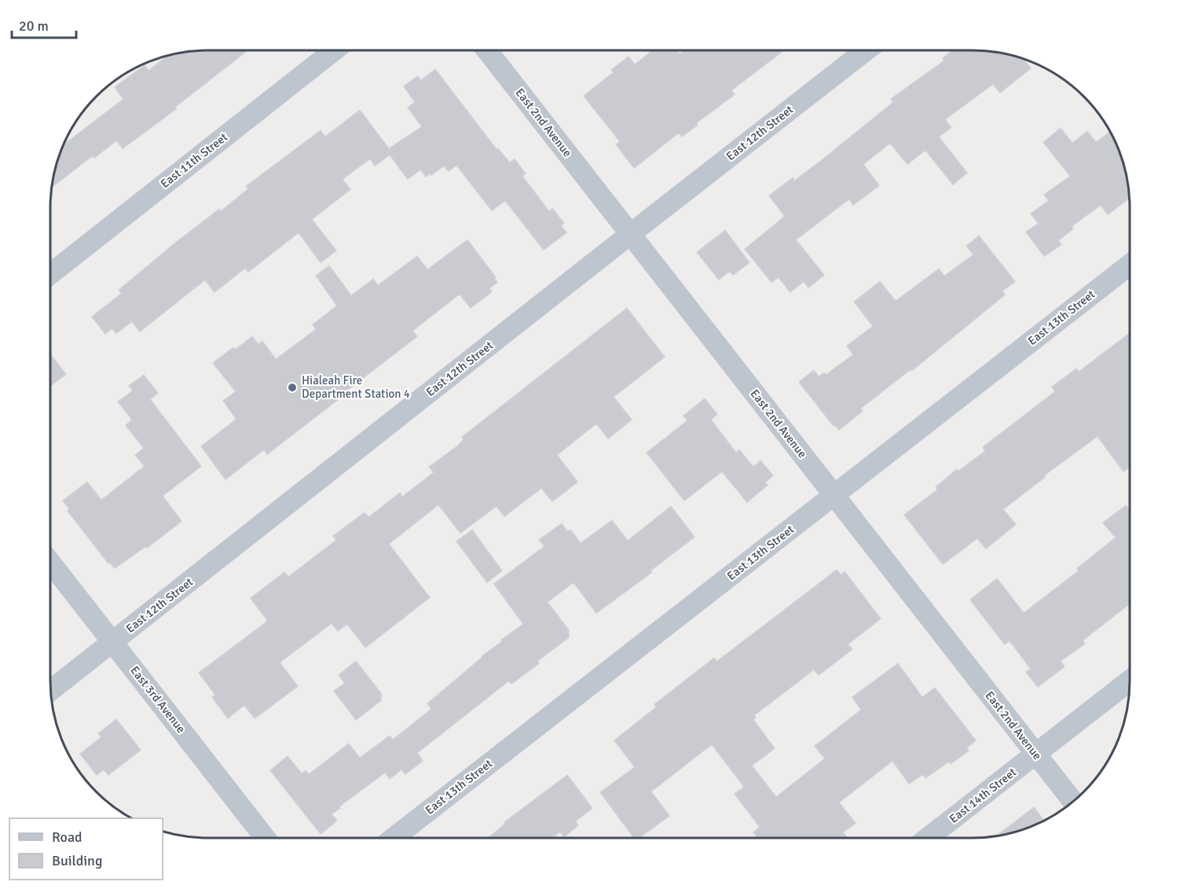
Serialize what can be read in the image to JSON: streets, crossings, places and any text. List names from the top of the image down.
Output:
{
  "streets": {
    "street": [
      "East 2nd Avenue",
      "East 12th Street",
      "East 11th Street",
      "East 13th Street",
      "East 3rd Avenue",
      "East 14th Street"
    ]
  },
  "crossings": [
    ["East 2nd Avenue", "East 12th Street"],
    ["East 2nd Avenue", "East 13th Street"],
    ["East 2nd Avenue", "East 14th Street"],
    ["East 12th Street", "East 3rd Avenue"]
  ],
  "places": ["Hialeah Fire Department Station 4"],
  "legend": ["Road", "Building"],
  "scale_bar": "20 m"
}
